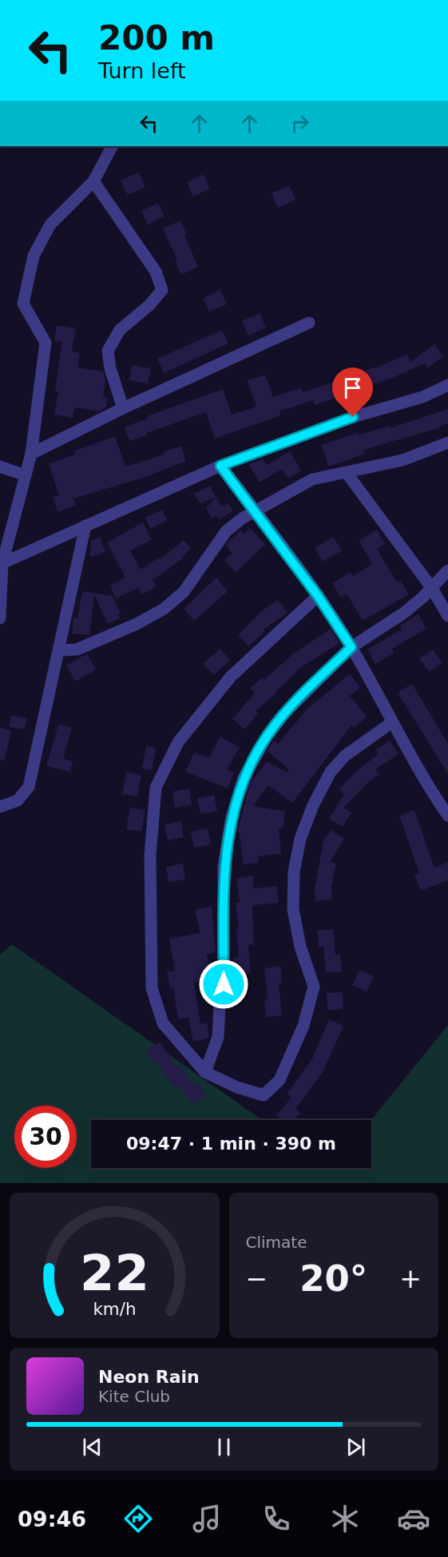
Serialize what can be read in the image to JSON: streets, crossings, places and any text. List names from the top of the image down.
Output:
{
  "page": {
    "turn": ["200 m", "Turn left"],
    "limit": "30",
    "trip": "09:47 · 1 min · 390 m",
    "tile": "Climate",
    "heat": ["−", "20°", "+"],
    "song": ["Neon Rain", "Kite Club"],
    "tabs": "09:46",
    "gauge": ["22", "km/h"]
  }
}
